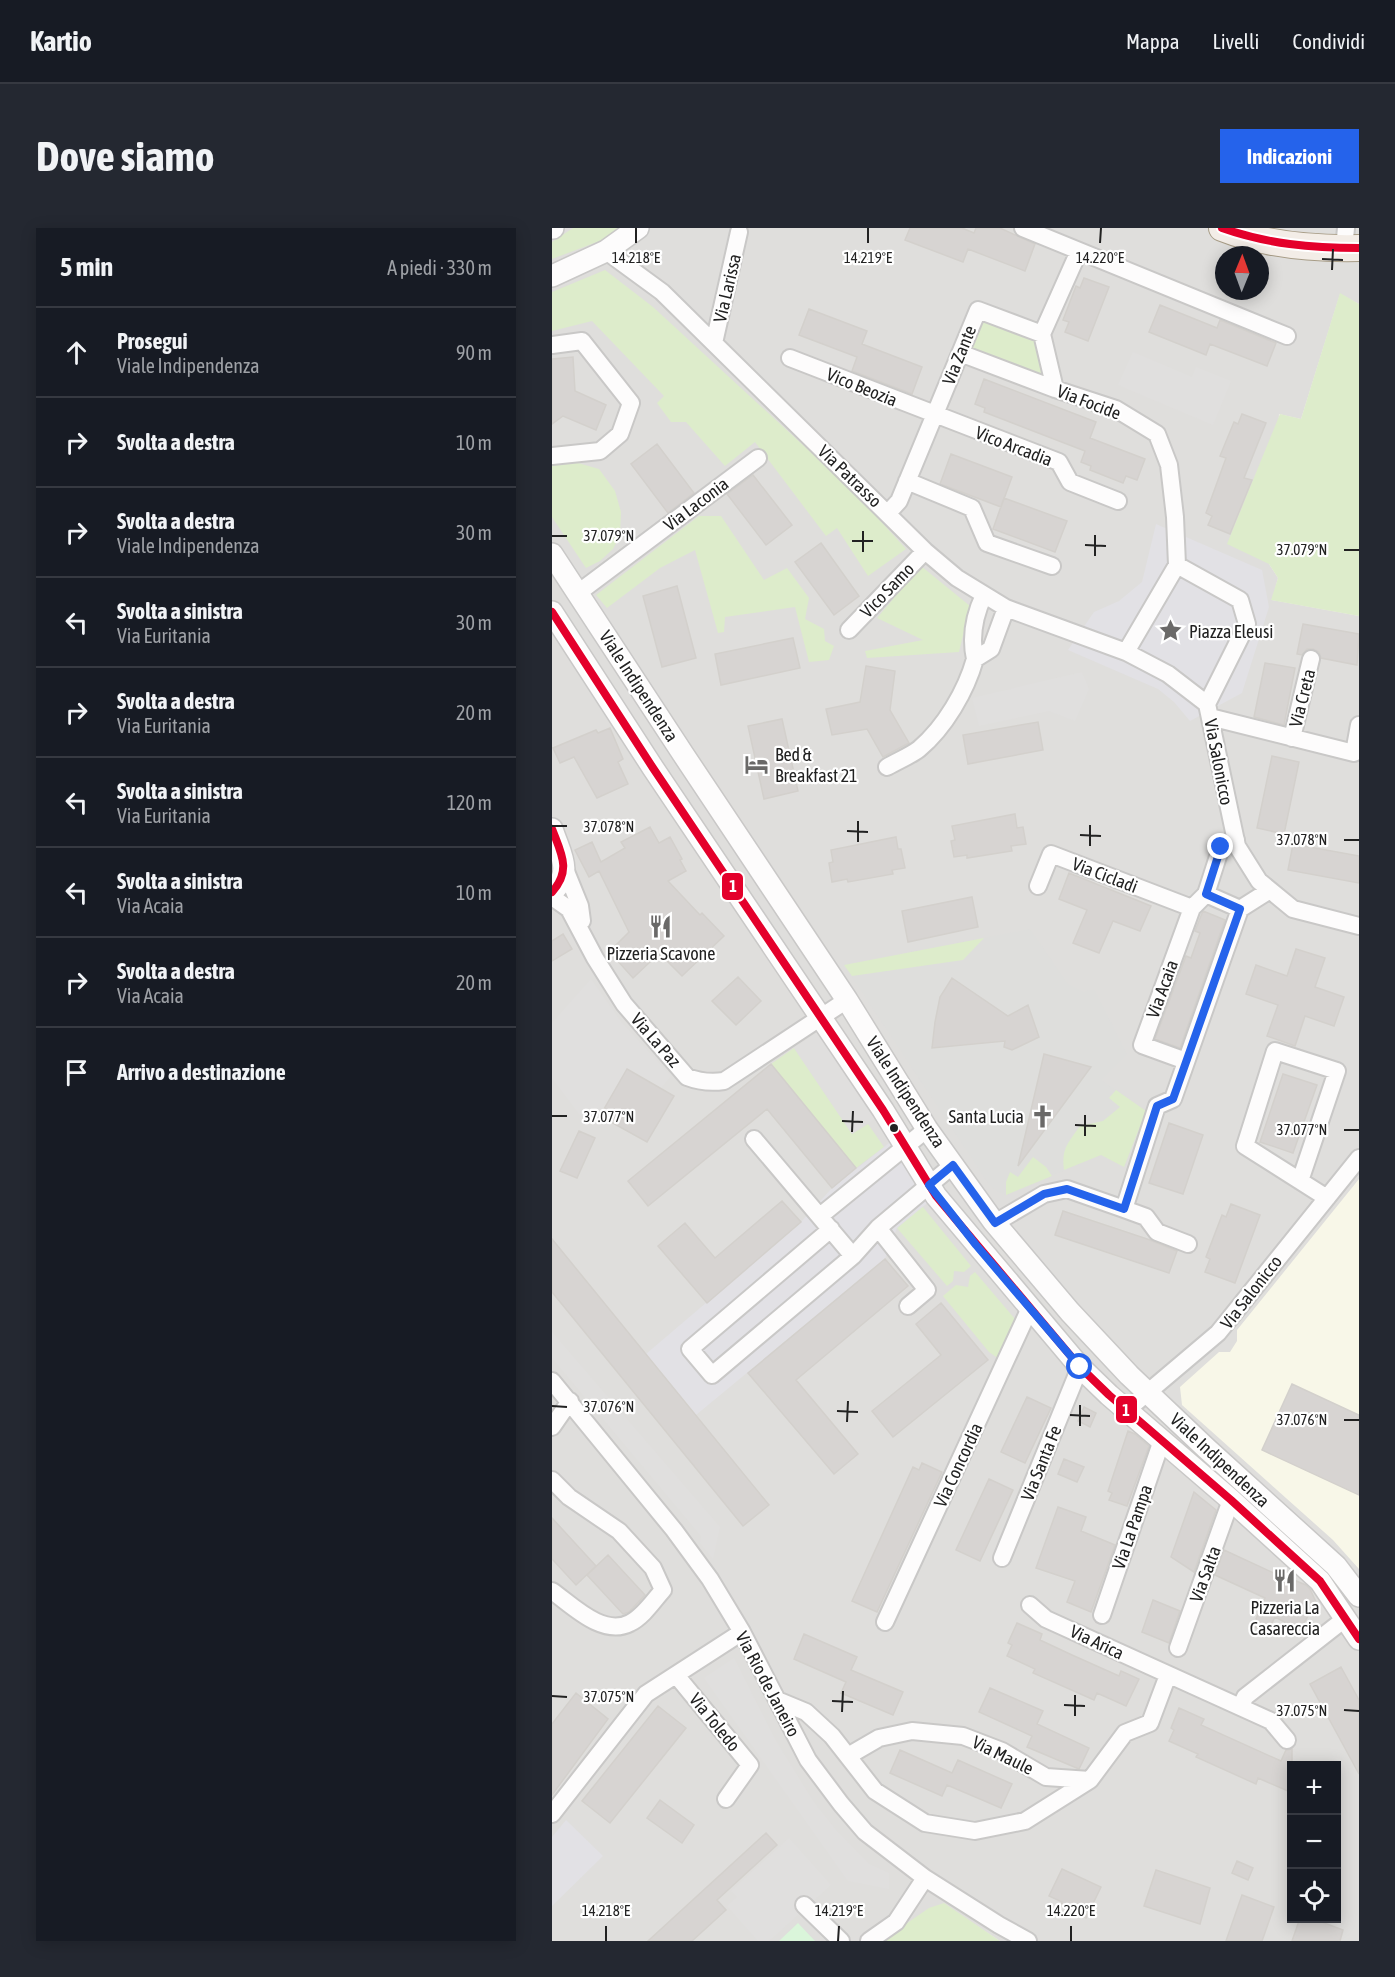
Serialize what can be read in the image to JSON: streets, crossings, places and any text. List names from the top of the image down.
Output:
{
  "streets": {
    "street": [
      "Via Larissa",
      "Via Zante",
      "Vico Beozia",
      "Via Focide",
      "Vico Arcadia",
      "Via Patrasso",
      "Via Laconia",
      "Vico Samo",
      "Viale Indipendenza",
      "Via Creta",
      "Via Salonicco",
      "Via Cicladi",
      "Via Acaia",
      "Via La Paz",
      "Via Santa Fe",
      "Via Concordia",
      "Via La Pampa",
      "Via Salta",
      "Via Arica",
      "Via Rio de Janeiro",
      "Via Toledo",
      "Via Maule"
    ]
  },
  "crossings": [
    ["Via Larissa", "Via Patrasso"],
    ["Via Zante", "Vico Beozia"],
    ["Via Zante", "Via Focide"],
    ["Via Zante", "Vico Arcadia"],
    ["Via Zante", "Via Patrasso"],
    ["Vico Beozia", "Vico Arcadia"],
    ["Via Patrasso", "Vico Samo"],
    ["Via Laconia", "Viale Indipendenza"],
    ["Viale Indipendenza", "Via Salonicco"],
    ["Viale Indipendenza", "Via La Paz"],
    ["Viale Indipendenza", "Via Santa Fe"],
    ["Viale Indipendenza", "Via Concordia"],
    ["Viale Indipendenza", "Via La Pampa"],
    ["Viale Indipendenza", "Via Salta"],
    ["Via Salonicco", "Via Acaia"],
    ["Via Cicladi", "Via Acaia"]
  ],
  "places": {
    "place": ["Piazza Eleusi"],
    "hotel": ["Bed & Breakfast 21"],
    "restaurant": ["Pizzeria Scavone", "Pizzeria La Casareccia"],
    "church": ["Santa Lucia"]
  },
  "lines": ["transit line 1"],
  "north": "top",
  "page": {
    "header": "Kartio",
    "nav": ["Mappa", "Livelli", "Condividi"],
    "buttons": "Indicazioni",
    "title": "Dove siamo",
    "heading": ["5 min", "A piedi · 330 m"],
    "list": [
      ["Prosegui", "Viale Indipendenza", "90 m"],
      ["Svolta a destra", "10 m"],
      ["Svolta a destra", "Viale Indipendenza", "30 m"],
      ["Svolta a sinistra", "Via Euritania", "30 m"],
      ["Svolta a destra", "Via Euritania", "20 m"],
      ["Svolta a sinistra", "Via Euritania", "120 m"],
      ["Svolta a sinistra", "Via Acaia", "10 m"],
      ["Svolta a destra", "Via Acaia", "20 m"],
      "Arrivo a destinazione"
    ],
    "map_buttons": ["+", "−"]
  },
  "coordinates": [
    "14.218°E",
    "14.219°E",
    "14.220°E",
    "37.079°N",
    "37.078°N",
    "37.077°N",
    "37.076°N",
    "37.075°N"
  ]
}
